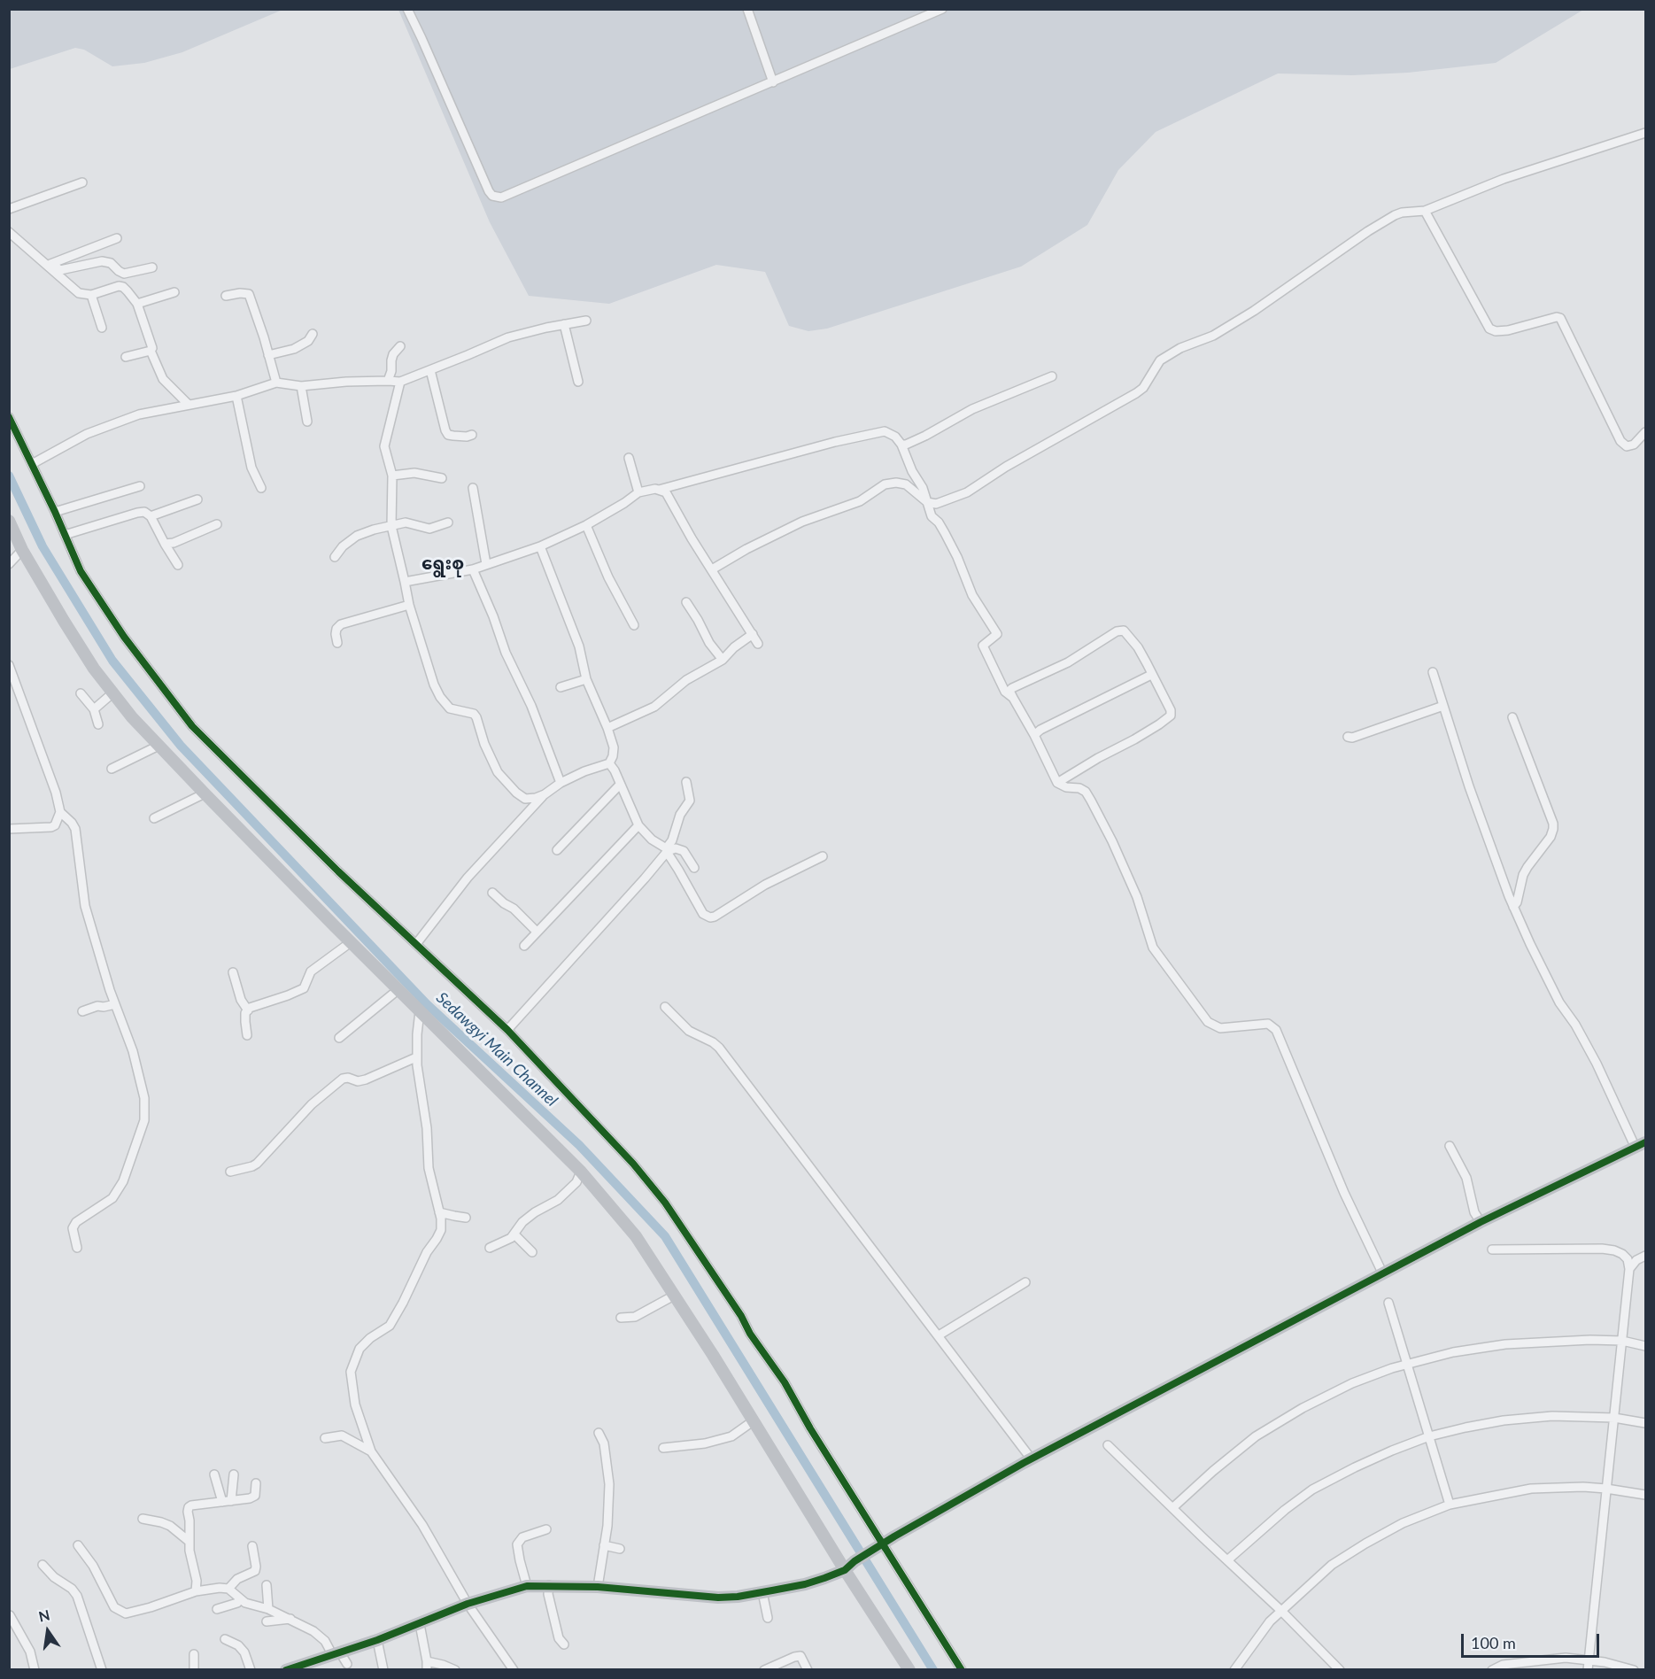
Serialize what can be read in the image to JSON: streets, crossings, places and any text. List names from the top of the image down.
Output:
{
  "districts": ["ရွေးစု"],
  "water": ["Sedawgyi Main Channel"],
  "scale_bar": "100 m",
  "north": "top"
}
